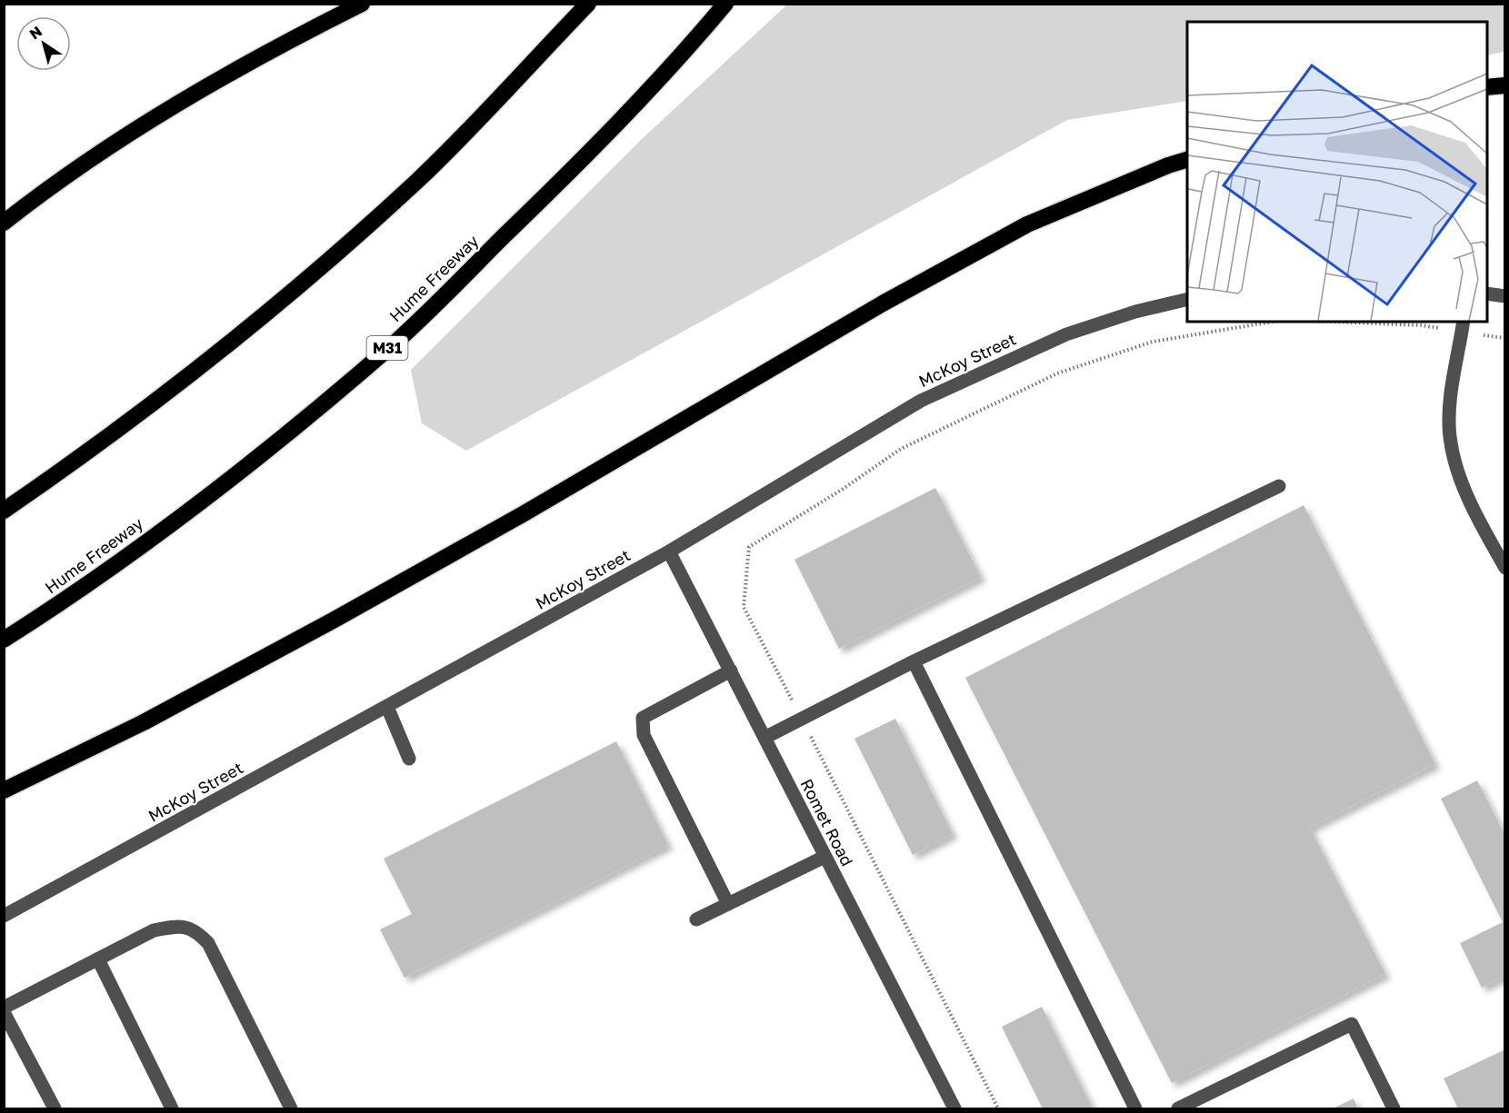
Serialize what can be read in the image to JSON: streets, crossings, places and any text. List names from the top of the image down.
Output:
{
  "streets": {
    "highway": ["Hume Freeway", "M31"],
    "street": ["McKoy Street", "Romet Road"]
  },
  "crossings": [
    ["McKoy Street", "Romet Road"]
  ],
  "north": "top left"
}
